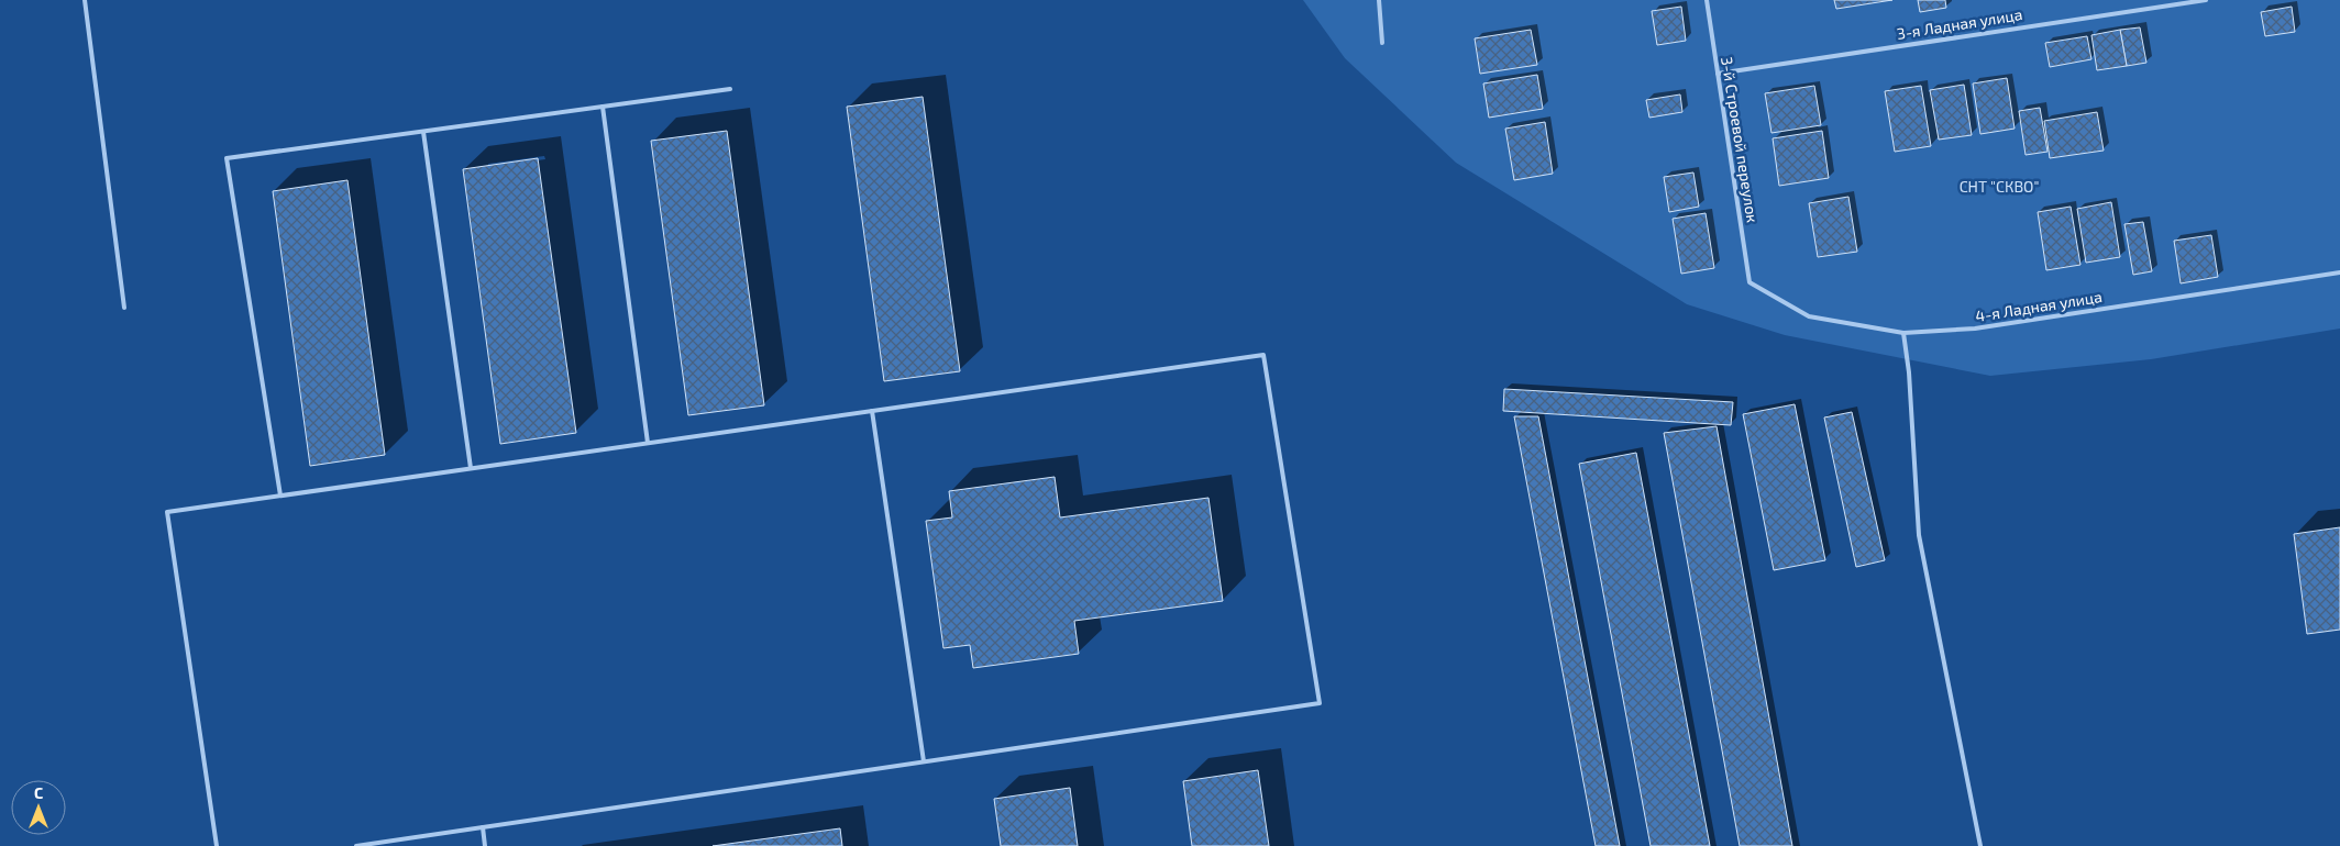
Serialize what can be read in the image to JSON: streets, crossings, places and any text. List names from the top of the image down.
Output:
{
  "streets": {
    "lane": ["3-я Ладная улица", "3-й Строевой переулок", "4-я Ладная улица"]
  },
  "crossings": [
    ["3-я Ладная улица", "3-й Строевой переулок"],
    ["3-й Строевой переулок", "4-я Ладная улица"]
  ],
  "parks": ["СНТ \"СКВО\""],
  "north": "top"
}
